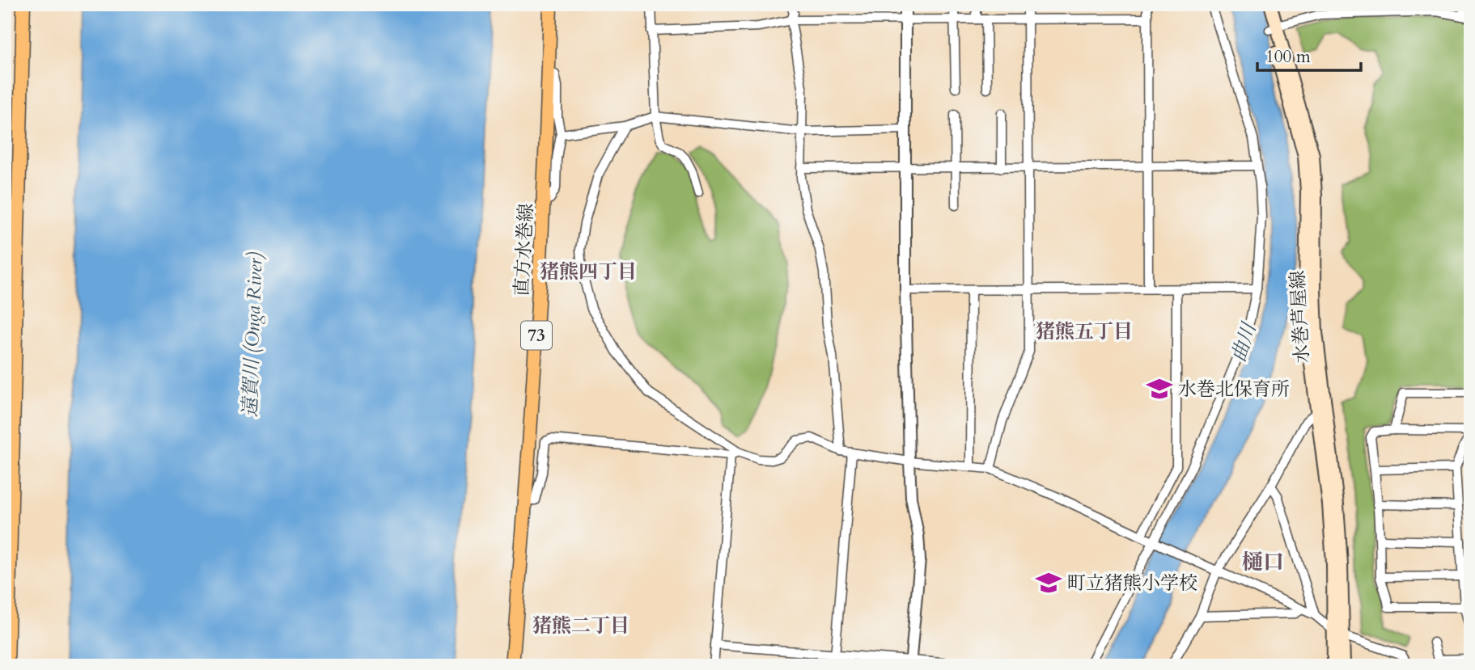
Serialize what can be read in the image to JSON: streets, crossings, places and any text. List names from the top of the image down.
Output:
{
  "streets": {
    "main road": ["直方水巻線", "水巻芦屋線", "73"]
  },
  "districts": [
    "猪熊四丁目",
    "猪熊五丁目",
    "樋口",
    "猪熊二丁目"
  ],
  "water": ["遠賀川 (Onga River)", "曲川"],
  "places": {
    "school or university": ["水巻北保育所", "町立猪熊小学校"]
  },
  "scale_bar": "100 m"
}
